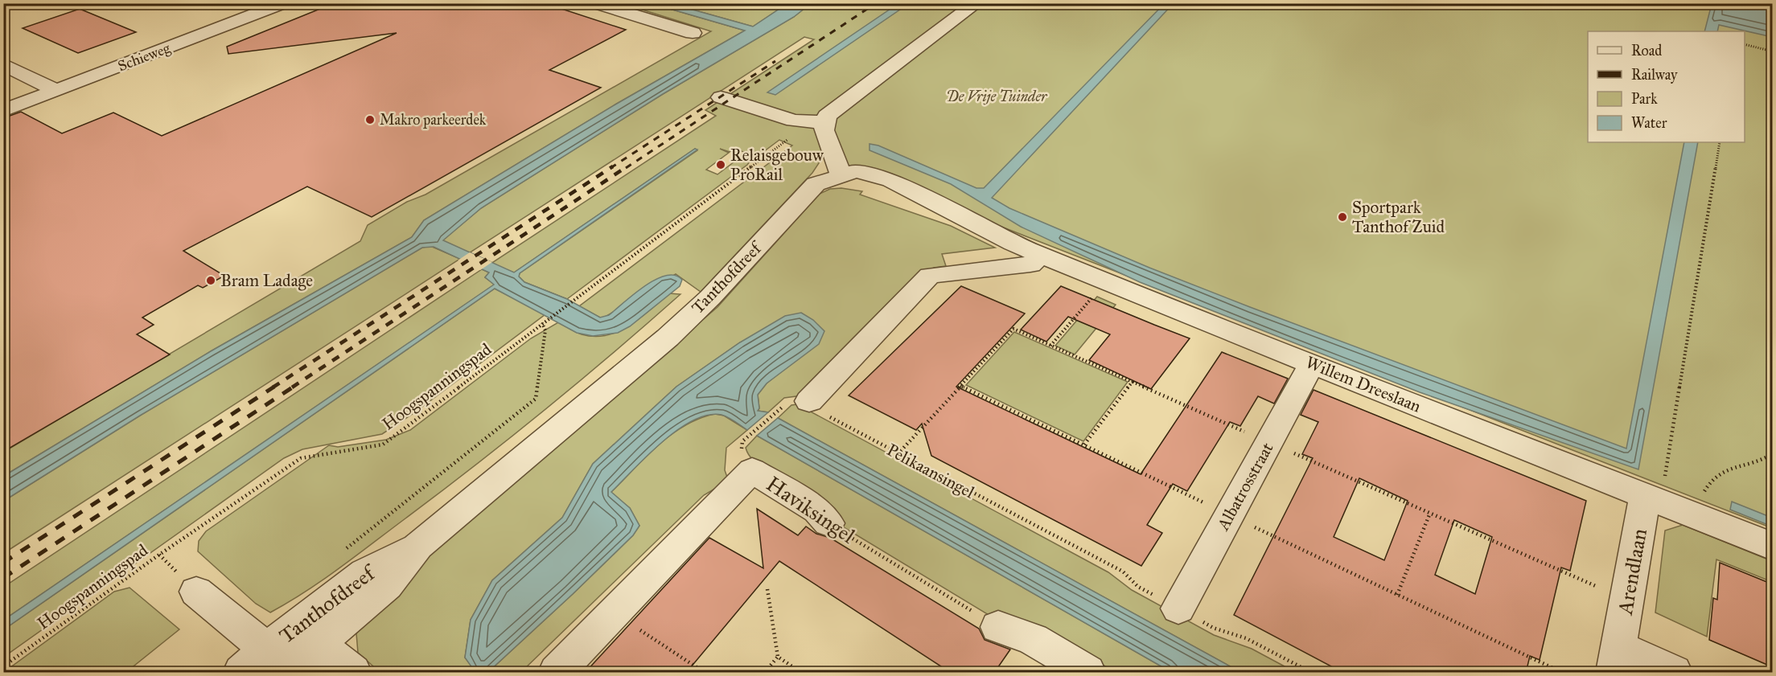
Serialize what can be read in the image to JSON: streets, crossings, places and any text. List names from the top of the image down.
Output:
{
  "streets": {
    "street": [
      "Schieweg",
      "Tanthofdreef",
      "Willem Dreeslaan",
      "Albatrosstraat",
      "Haviksingel",
      "Arendlaan"
    ],
    "path": ["Hoogspanningspad", "Pelikaansingel"]
  },
  "crossings": [
    ["Tanthofdreef", "Willem Dreeslaan"],
    ["Willem Dreeslaan", "Albatrosstraat"],
    ["Willem Dreeslaan", "Arendlaan"],
    ["Pelikaansingel", "Albatrosstraat"]
  ],
  "parks": ["De Vrije Tuinder"],
  "places": [
    "Makro parkeerdek",
    "Relaisgebouw ProRail",
    "Sportpark Tanthof Zuid",
    "Bram Ladage"
  ],
  "legend": [
    "Road",
    "Railway",
    "Park",
    "Water"
  ]
}
